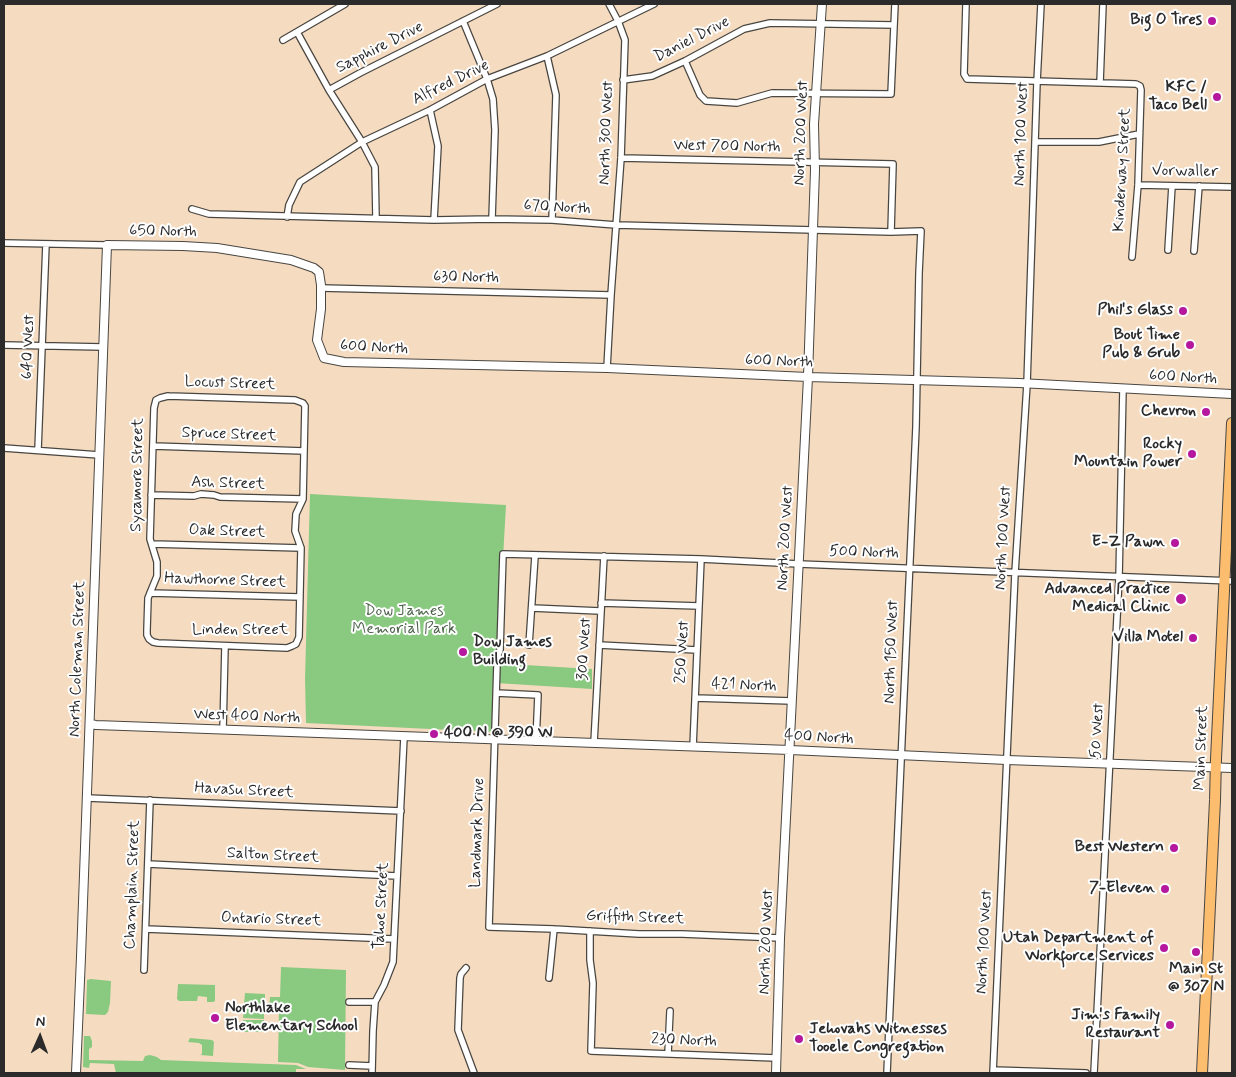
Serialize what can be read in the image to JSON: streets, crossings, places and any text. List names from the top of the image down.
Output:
{
  "streets": {
    "highway": ["Main Street"],
    "street": [
      "Daniel Drive",
      "Sapphire Drive",
      "Alfred Drive",
      "North 300 West",
      "North 200 West",
      "North 100 West",
      "West 700 North",
      "Kinderway Street",
      "Vorwaller",
      "670 North",
      "650 North",
      "630 North",
      "640 West",
      "600 North",
      "Locust Street",
      "Spruce Street",
      "Sycamore Street",
      "Ash Street",
      "Oak Street",
      "500 North",
      "Hawthorne Street",
      "Linden Street",
      "300 West",
      "250 West",
      "North 150 West",
      "North Coleman Street",
      "421 North",
      "West 400 North",
      "50 West",
      "400 North",
      "Havasu Street",
      "Landmark Drive",
      "Salton Street",
      "Champlain Street",
      "Tahoe Street",
      "Griffith Street",
      "Ontario Street",
      "230 North"
    ]
  },
  "crossings": [
    ["Daniel Drive", "North 300 West"],
    ["Daniel Drive", "North 200 West"],
    ["Alfred Drive", "North 300 West"],
    ["Alfred Drive", "670 North"],
    ["North 300 West", "West 700 North"],
    ["North 300 West", "670 North"],
    ["North 300 West", "630 North"],
    ["North 300 West", "600 North"],
    ["North 200 West", "West 700 North"],
    ["North 200 West", "670 North"],
    ["North 200 West", "600 North"],
    ["North 200 West", "500 North"],
    ["North 200 West", "421 North"],
    ["North 200 West", "400 North"],
    ["North 200 West", "Griffith Street"],
    ["North 200 West", "230 North"],
    ["North 100 West", "600 North"],
    ["North 100 West", "500 North"],
    ["North 100 West", "400 North"],
    ["West 700 North", "670 North"],
    ["Kinderway Street", "Vorwaller"],
    ["670 North", "North 150 West"],
    ["650 North", "630 North"],
    ["650 North", "640 West"],
    ["650 North", "600 North"],
    ["650 North", "North Coleman Street"],
    ["630 North", "600 North"],
    ["600 North", "North 150 West"],
    ["600 North", "50 West"],
    ["Locust Street", "Sycamore Street"],
    ["Locust Street", "Linden Street"],
    ["Spruce Street", "Sycamore Street"],
    ["Spruce Street", "Linden Street"],
    ["Sycamore Street", "Ash Street"],
    ["Sycamore Street", "Oak Street"],
    ["Sycamore Street", "Hawthorne Street"],
    ["Sycamore Street", "Linden Street"],
    ["Ash Street", "Linden Street"],
    ["Oak Street", "Linden Street"],
    ["500 North", "300 West"],
    ["500 North", "250 West"],
    ["500 North", "North 150 West"],
    ["500 North", "50 West"],
    ["500 North", "Main Street"],
    ["500 North", "Landmark Drive"],
    ["Hawthorne Street", "Linden Street"],
    ["300 West", "400 North"],
    ["250 West", "421 North"],
    ["250 West", "400 North"],
    ["North 150 West", "400 North"],
    ["North Coleman Street", "West 400 North"],
    ["North Coleman Street", "Havasu Street"],
    ["West 400 North", "400 North"],
    ["West 400 North", "Tahoe Street"],
    ["50 West", "400 North"],
    ["400 North", "Main Street"],
    ["400 North", "Landmark Drive"],
    ["400 North", "Tahoe Street"],
    ["Havasu Street", "Champlain Street"],
    ["Havasu Street", "Tahoe Street"],
    ["Landmark Drive", "Griffith Street"],
    ["Salton Street", "Champlain Street"],
    ["Salton Street", "Tahoe Street"],
    ["Champlain Street", "Ontario Street"],
    ["Tahoe Street", "Ontario Street"],
    ["Griffith Street", "230 North"]
  ],
  "parks": ["Dow James Memorial Park"],
  "places": [
    "Big O Tires",
    "KFC / Taco Bell",
    "Phil's Glass",
    "Bout Time Pub & Grub",
    "Chevron",
    "Rocky Mountain Power",
    "E-Z Pawn",
    "Advanced Practice Medical Clinic",
    "Villa Motel",
    "Dow James Building",
    "400 N @ 390 W",
    "Best Western",
    "7-Eleven",
    "Utah Department of Workforce Services",
    "Main St @ 307 N",
    "Northlake Elementary School",
    "Jim's Family Restaurant",
    "Jehovahs Witnesses Tooele Congregation"
  ],
  "north": "top"
}
